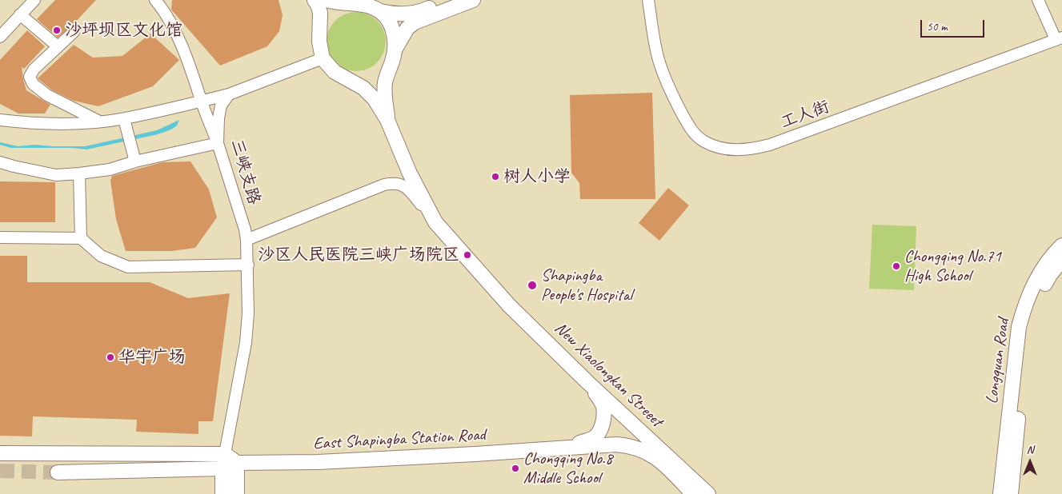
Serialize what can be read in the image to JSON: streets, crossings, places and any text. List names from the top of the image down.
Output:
{
  "streets": {
    "main road": ["Longquan Road", "New Xiaolongkan Streeet", "East Shapingba Station Road"],
    "street": ["工人街", "三峡支路"]
  },
  "crossings": [
    ["三峡支路", "East Shapingba Station Road"]
  ],
  "places": [
    "沙坪坝区文化馆",
    "树人小学",
    "沙区人民医院三峡广场院区",
    "Chongqing No.71 High School",
    "Shapingba People's Hospital",
    "华宇广场",
    "Chongqing No.8 Middle School"
  ],
  "scale_bar": "50 m",
  "north": "top"
}
